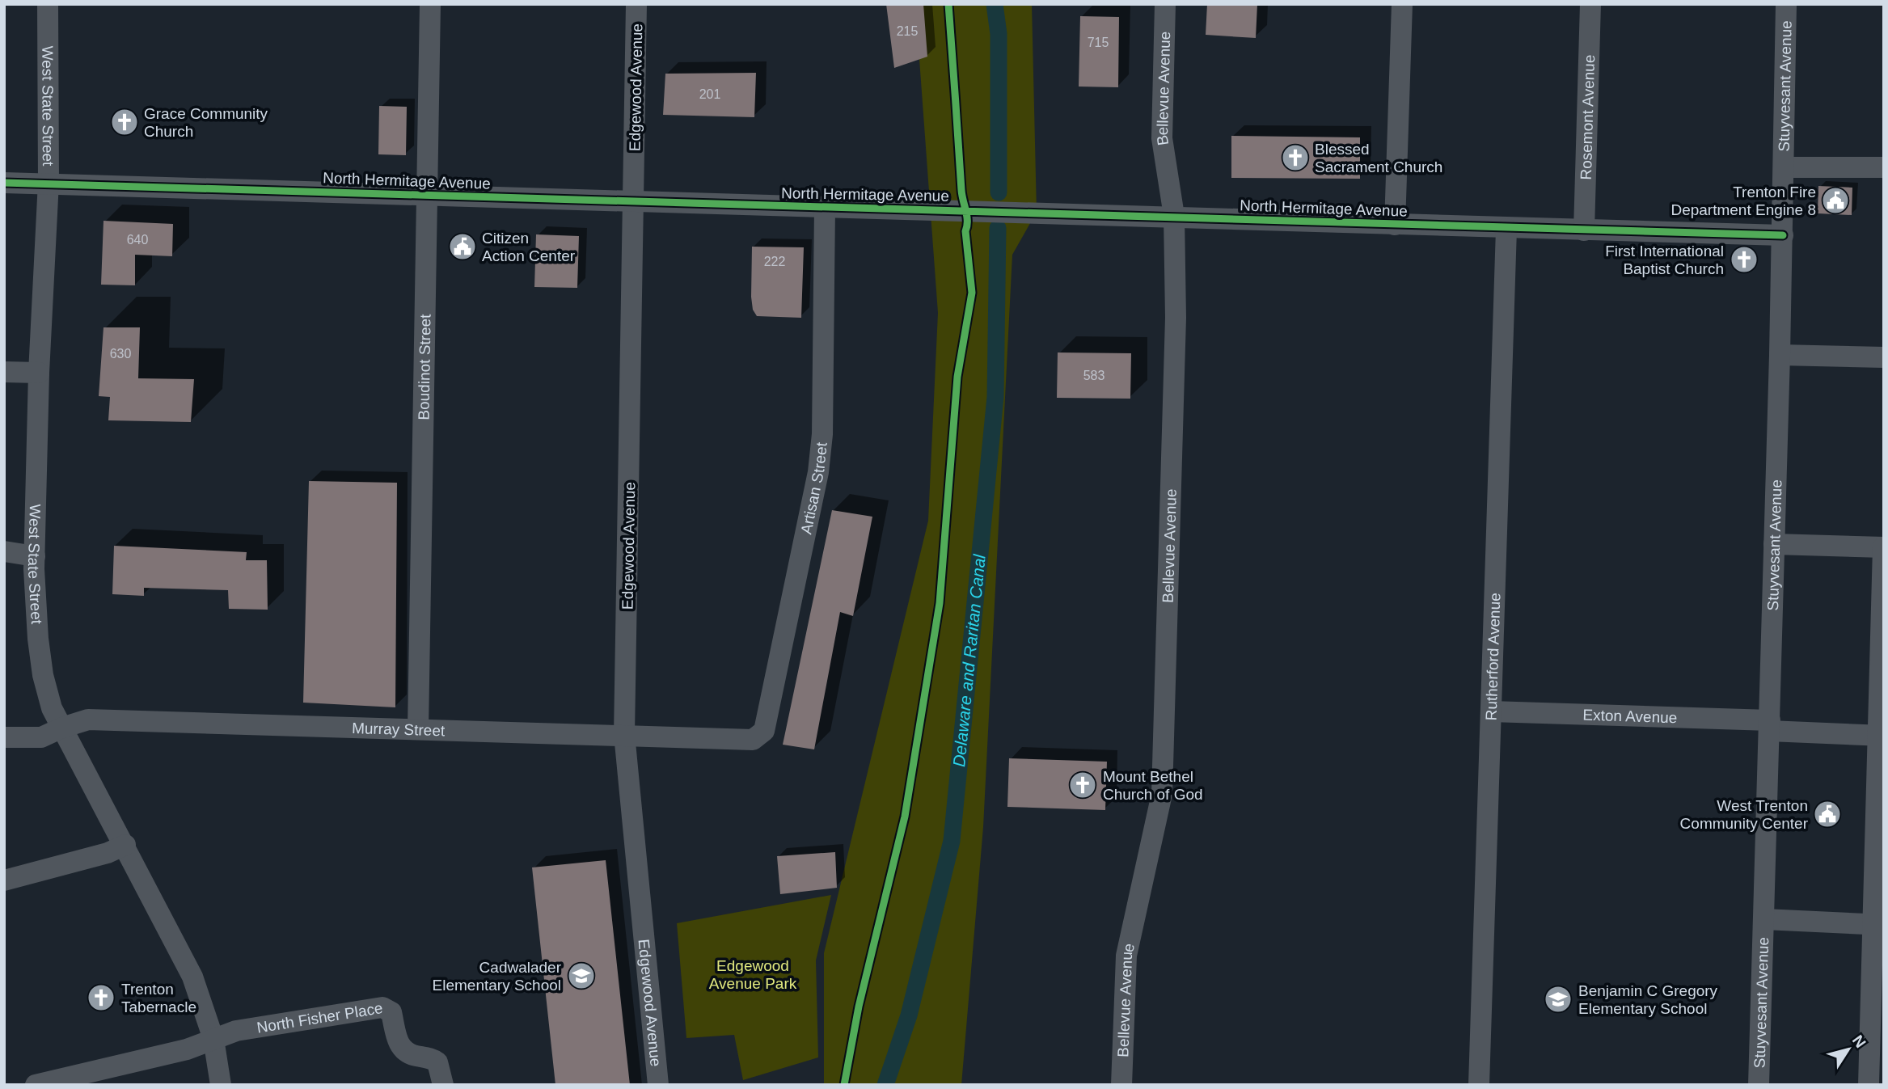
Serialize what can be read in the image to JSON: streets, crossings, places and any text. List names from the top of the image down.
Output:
{
  "streets": {
    "street": [
      "Stuyvesant Avenue",
      "Edgewood Avenue",
      "Bellevue Avenue",
      "West State Street",
      "Rosemont Avenue",
      "North Hermitage Avenue",
      "Boudinot Street",
      "Artisan Street",
      "Rutherford Avenue",
      "Exton Avenue",
      "Murray Street",
      "North Fisher Place"
    ]
  },
  "crossings": [
    ["Stuyvesant Avenue", "North Hermitage Avenue"],
    ["Stuyvesant Avenue", "Exton Avenue"],
    ["Edgewood Avenue", "North Hermitage Avenue"],
    ["Edgewood Avenue", "Murray Street"],
    ["Bellevue Avenue", "North Hermitage Avenue"],
    ["West State Street", "North Hermitage Avenue"],
    ["West State Street", "Murray Street"],
    ["West State Street", "North Fisher Place"],
    ["Rosemont Avenue", "North Hermitage Avenue"],
    ["North Hermitage Avenue", "Boudinot Street"],
    ["North Hermitage Avenue", "Artisan Street"],
    ["North Hermitage Avenue", "Rutherford Avenue"],
    ["Boudinot Street", "Murray Street"],
    ["Artisan Street", "Murray Street"],
    ["Rutherford Avenue", "Exton Avenue"]
  ],
  "water": ["Delaware and Raritan Canal"],
  "parks": ["Edgewood Avenue Park"],
  "places": {
    "church": [
      "Grace Community Church",
      "Blessed Sacrament Church",
      "First International Baptist Church",
      "Mount Bethel Church of God",
      "Trenton Tabernacle"
    ],
    "public building": ["Trenton Fire Department Engine 8", "Citizen Action Center", "West Trenton Community Center"],
    "school or university": ["Cadwalader Elementary School", "Benjamin C Gregory Elementary School"]
  },
  "house_numbers": [
    "215",
    "715",
    "201",
    "640",
    "222",
    "630",
    "583"
  ],
  "north": "top right"
}
